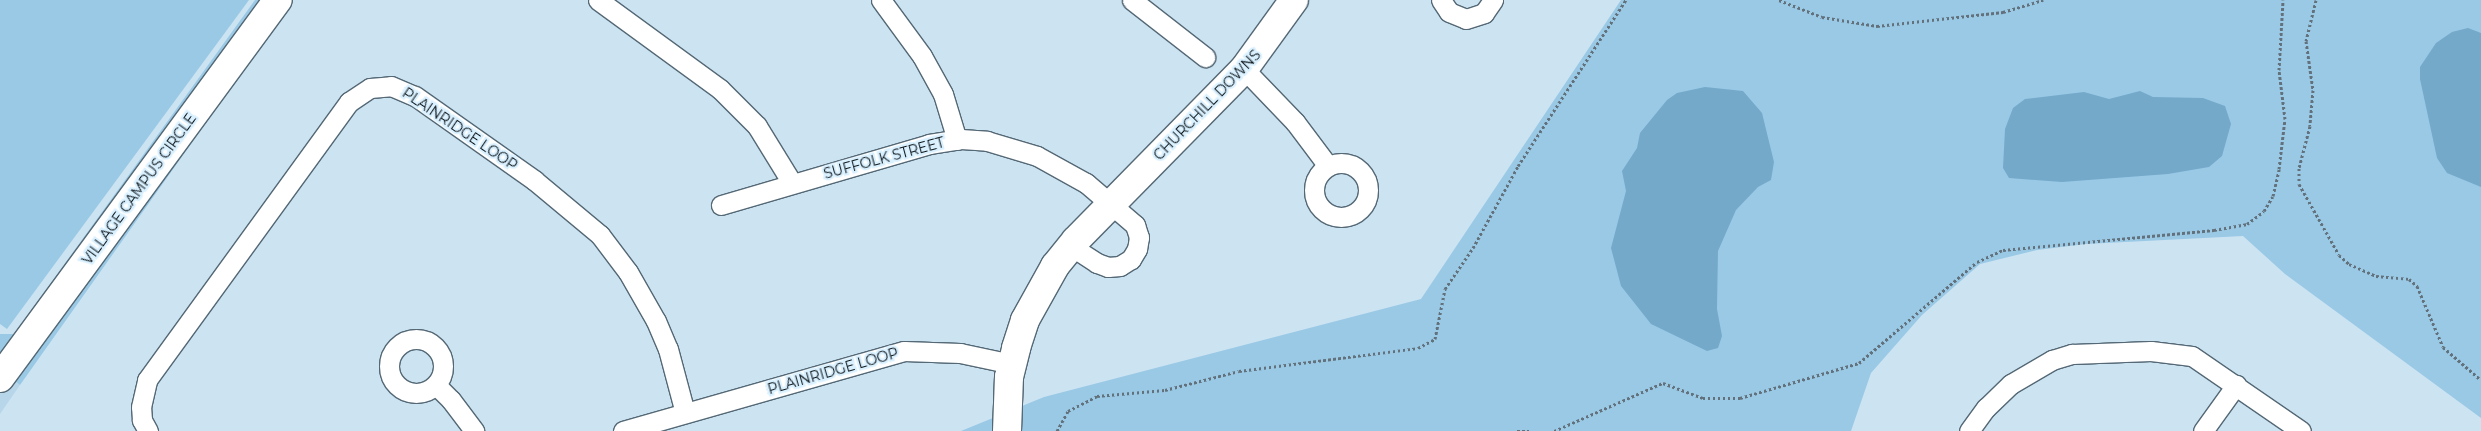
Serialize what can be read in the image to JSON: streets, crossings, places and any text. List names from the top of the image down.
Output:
{
  "streets": {
    "street": [
      "CHURCHILL DOWNS",
      "PLAINRIDGE LOOP",
      "SUFFOLK STREET",
      "VILLAGE CAMPUS CIRCLE"
    ]
  },
  "crossings": [
    ["CHURCHILL DOWNS", "PLAINRIDGE LOOP"],
    ["CHURCHILL DOWNS", "SUFFOLK STREET"]
  ]
}
